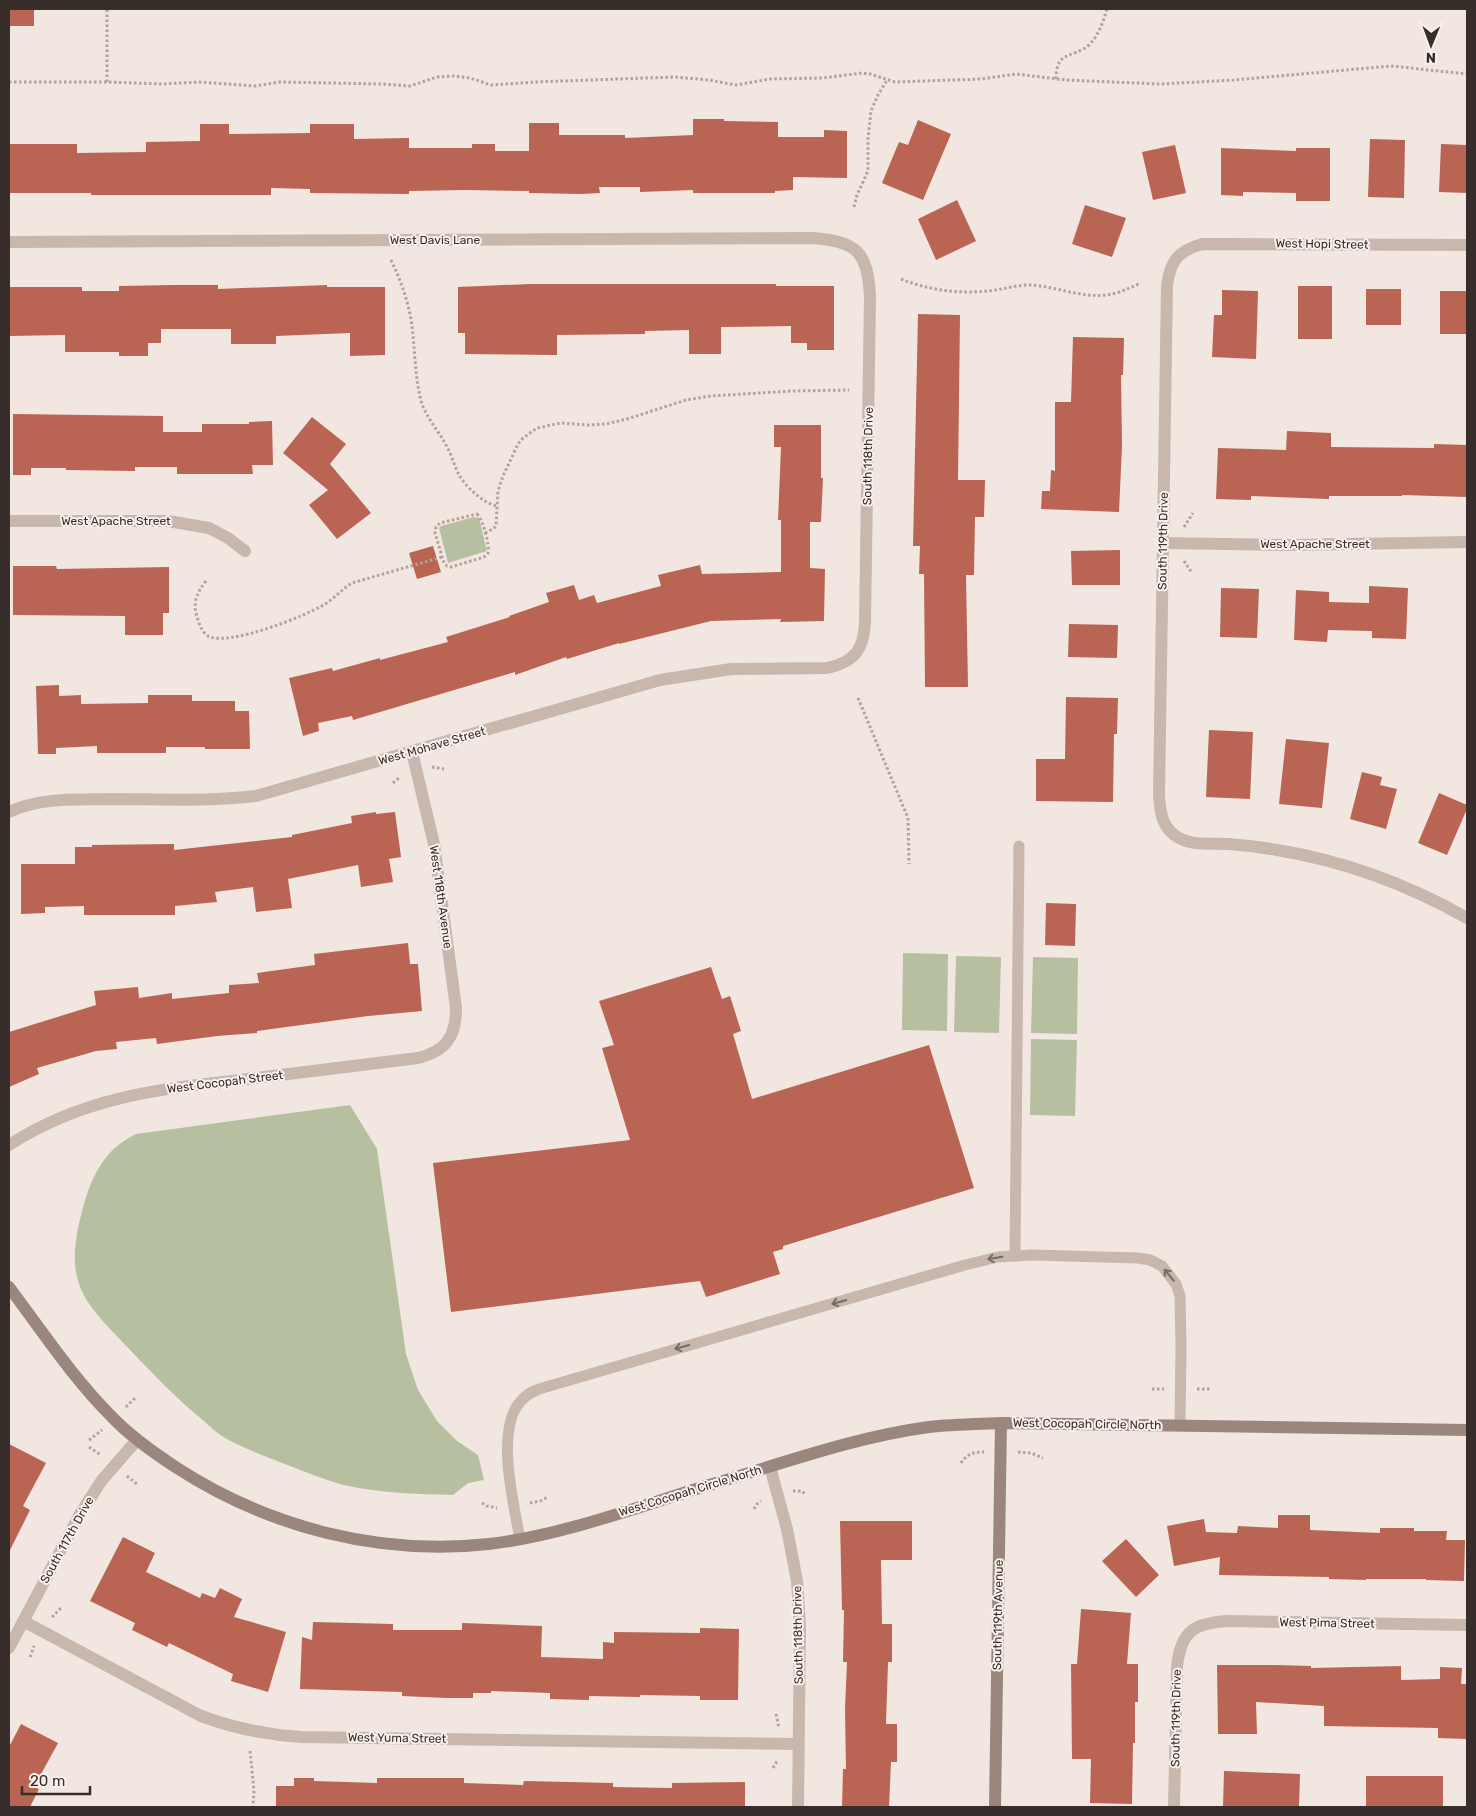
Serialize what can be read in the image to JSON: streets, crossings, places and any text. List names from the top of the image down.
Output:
{
  "streets": {
    "street": [
      "West Davis Lane",
      "West Hopi Street",
      "South 118th Drive",
      "West Apache Street",
      "South 119th Drive",
      "West Mohave Street",
      "West 118th Avenue",
      "West Cocopah Street",
      "West Cocopah Circle North",
      "South 117th Drive",
      "South 119th Avenue",
      "West Pima Street",
      "West Yuma Street"
    ]
  },
  "crossings": [
    ["West Davis Lane", "South 118th Drive"],
    ["West Hopi Street", "South 119th Drive"],
    ["South 118th Drive", "West Mohave Street"],
    ["South 118th Drive", "West Cocopah Circle North"],
    ["South 118th Drive", "West Yuma Street"],
    ["West Apache Street", "South 119th Drive"],
    ["South 119th Drive", "West Pima Street"],
    ["West Mohave Street", "West 118th Avenue"],
    ["West 118th Avenue", "West Cocopah Street"],
    ["West Cocopah Circle North", "South 117th Drive"],
    ["West Cocopah Circle North", "South 119th Avenue"],
    ["South 117th Drive", "West Yuma Street"]
  ],
  "scale_bar": "20 m",
  "north": "bottom"
}
